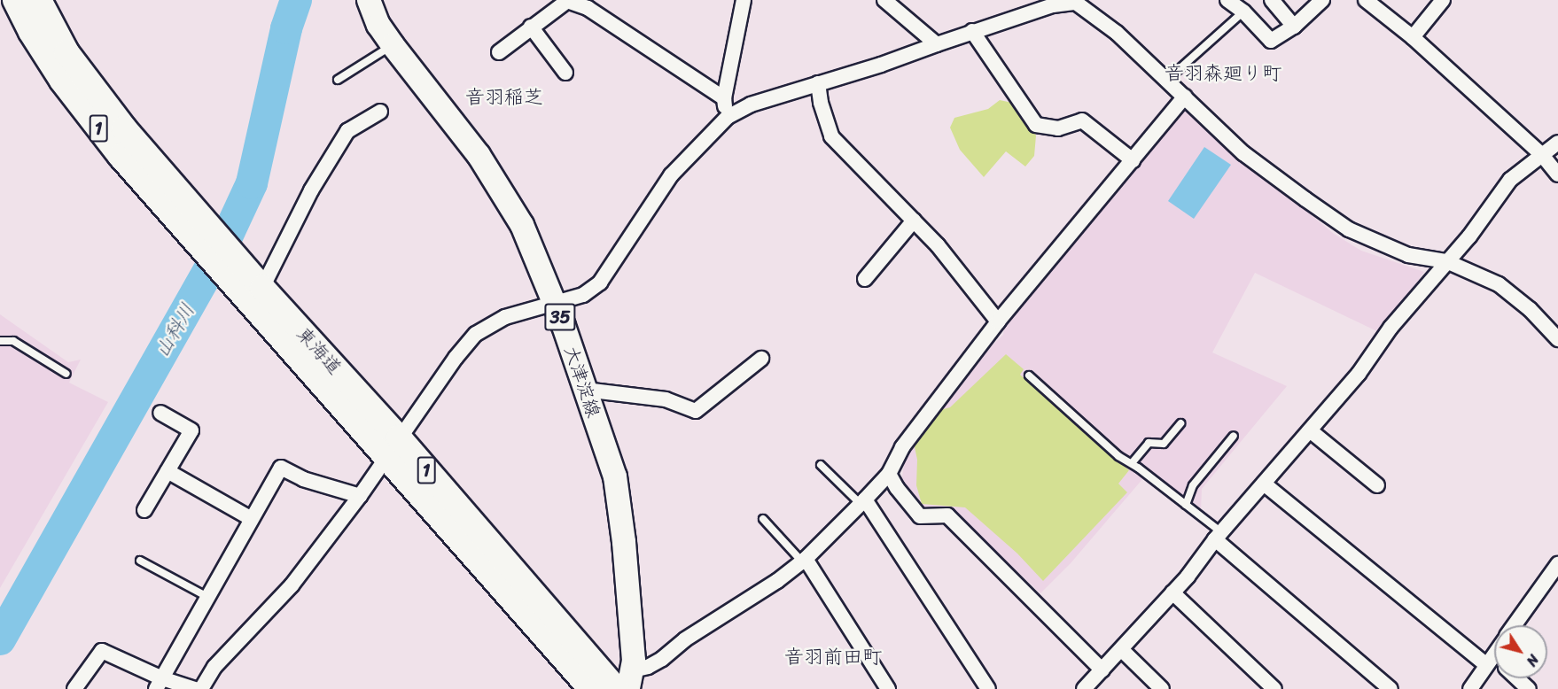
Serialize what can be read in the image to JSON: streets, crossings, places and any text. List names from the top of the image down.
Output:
{
  "streets": {
    "highway": ["1", "東海道"],
    "main road": ["35", "大津淀線"]
  },
  "districts": ["音羽森廻り町", "音羽稲芝", "音羽前田町"],
  "water": ["山科川"],
  "north": "bottom right"
}
